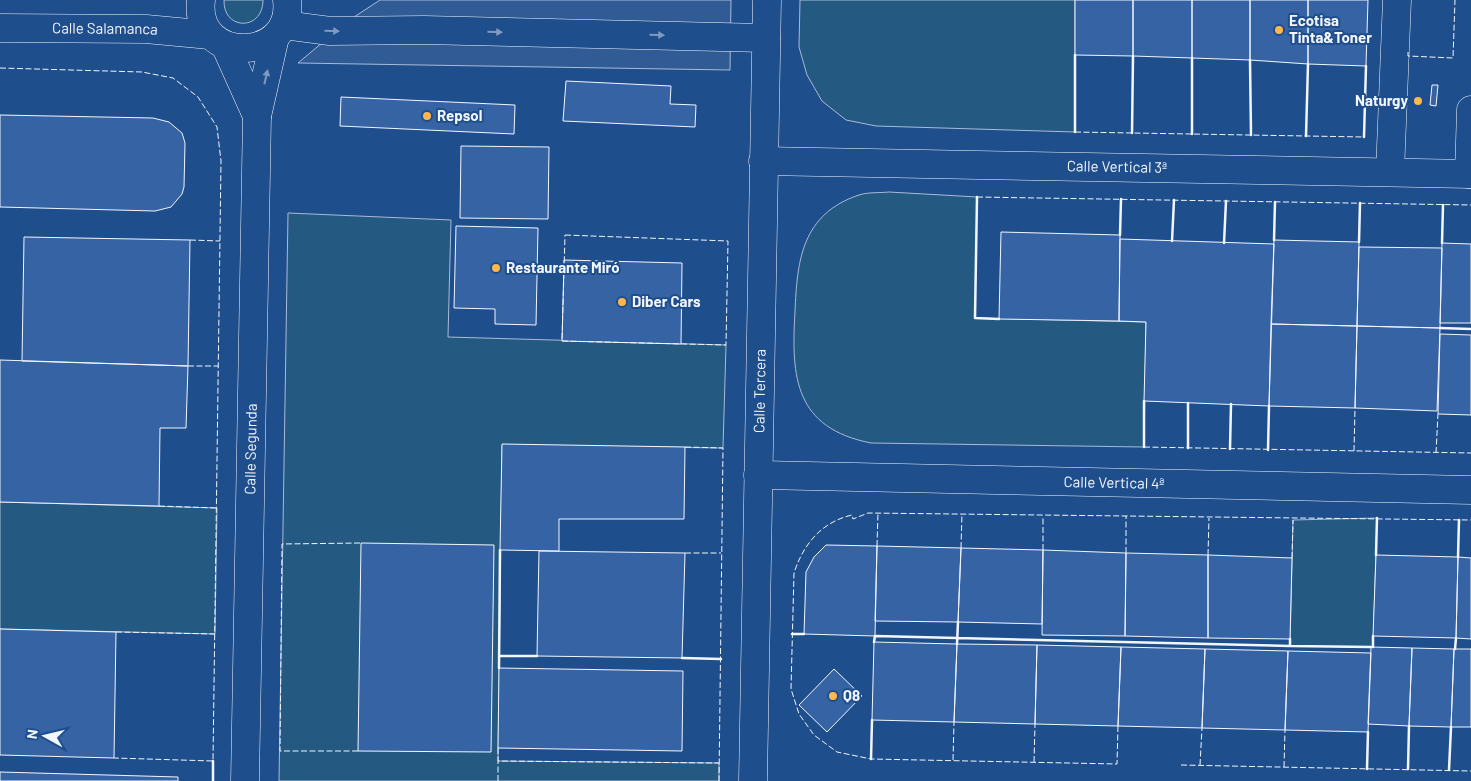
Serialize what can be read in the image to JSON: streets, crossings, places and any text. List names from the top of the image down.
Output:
{
  "streets": {
    "street": [
      "Calle Salamanca",
      "Calle Vertical 3ª",
      "Calle Tercera",
      "Calle Segunda",
      "Calle Vertical 4ª"
    ]
  },
  "crossings": [
    ["Calle Salamanca", "Calle Segunda"],
    ["Calle Vertical 3ª", "Calle Tercera"],
    ["Calle Tercera", "Calle Vertical 4ª"]
  ],
  "places": [
    "Ecotisa Tinta&Toner",
    "Naturgy",
    "Repsol",
    "Restaurante Miró",
    "Diber Cars",
    "Q8"
  ],
  "north": "left"
}
